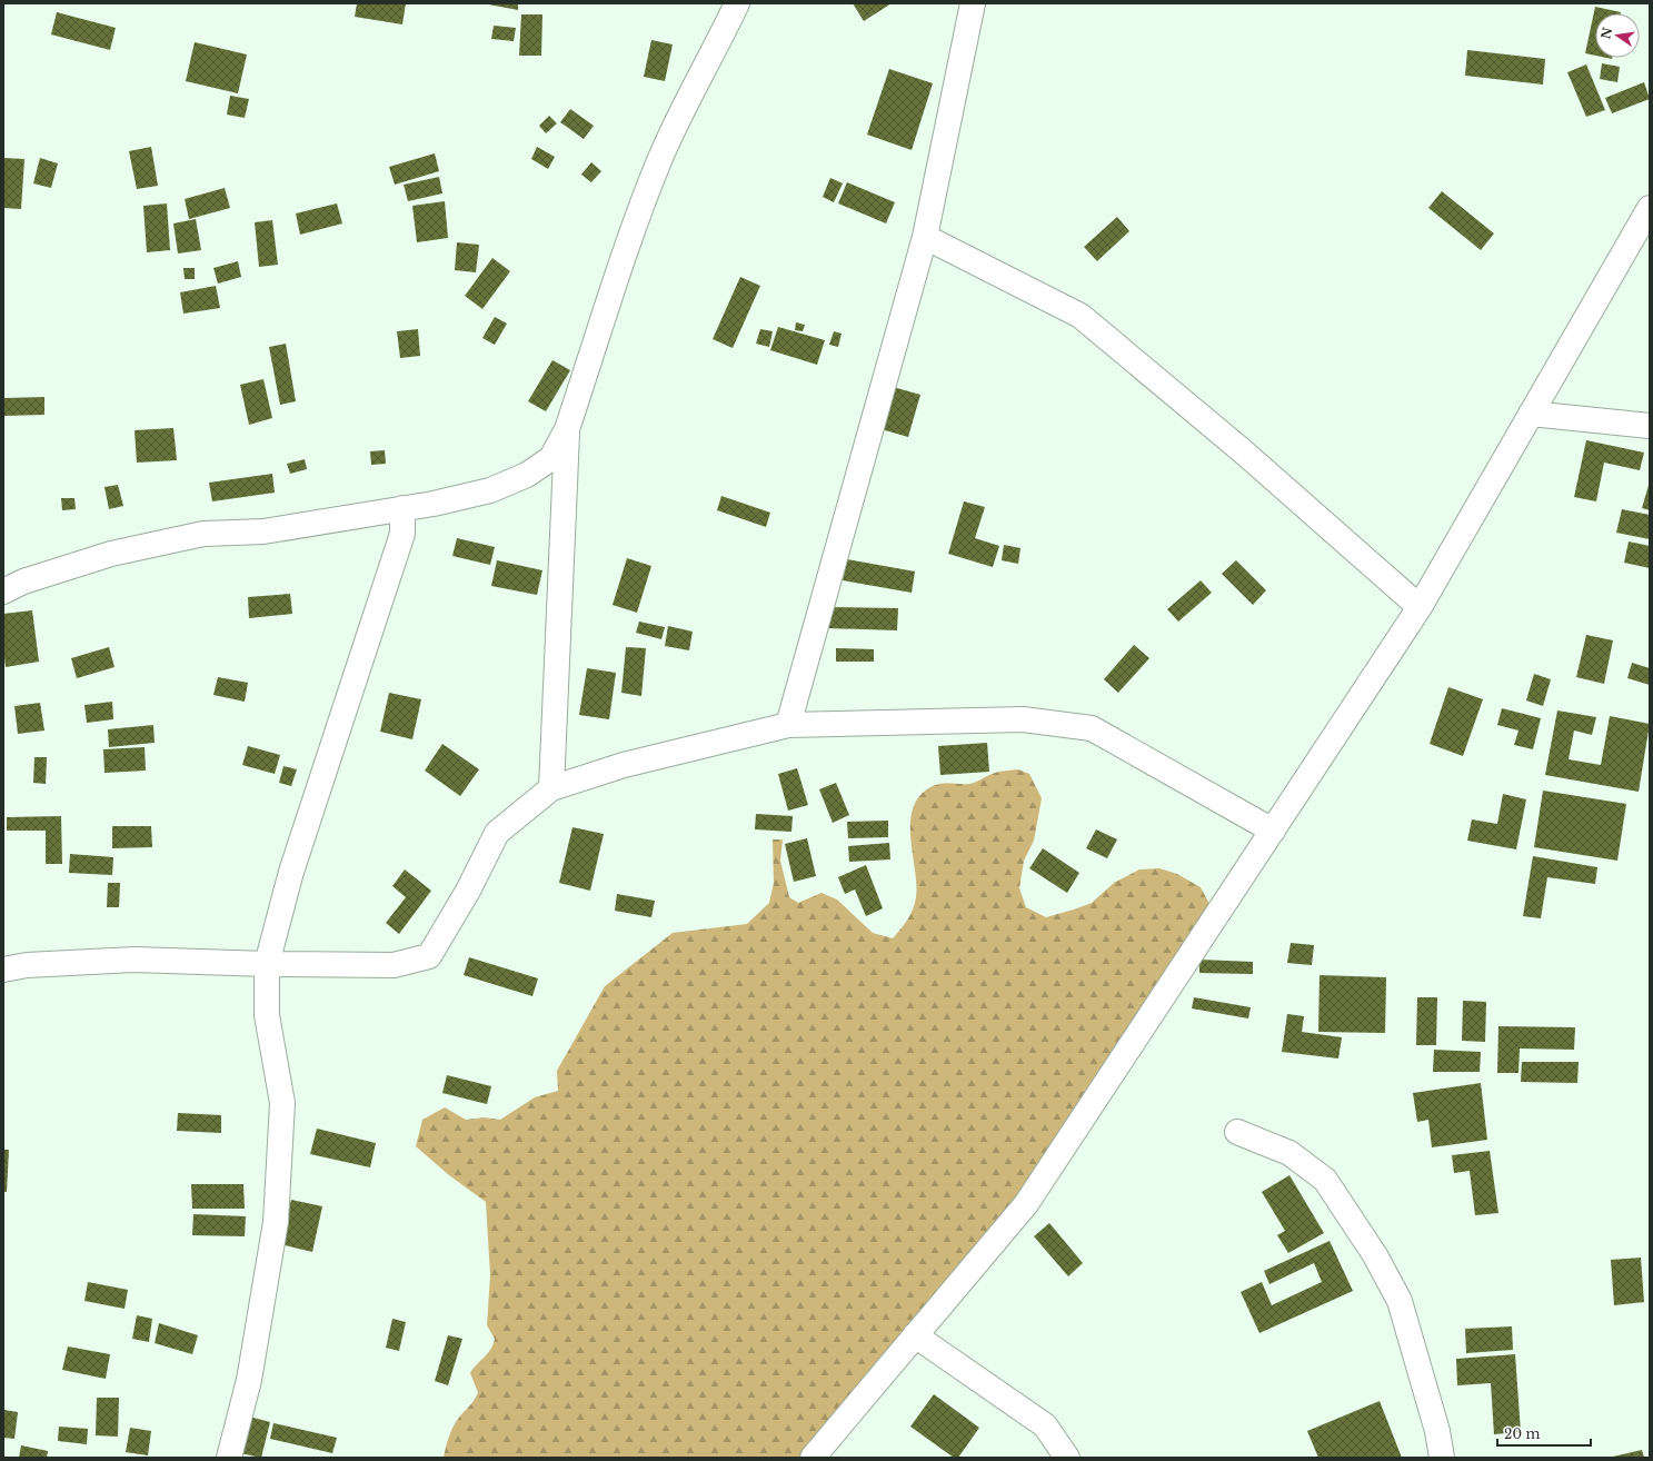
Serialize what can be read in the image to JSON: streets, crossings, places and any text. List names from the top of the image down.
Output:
{
  "scale_bar": "20 m",
  "north": "left"
}
